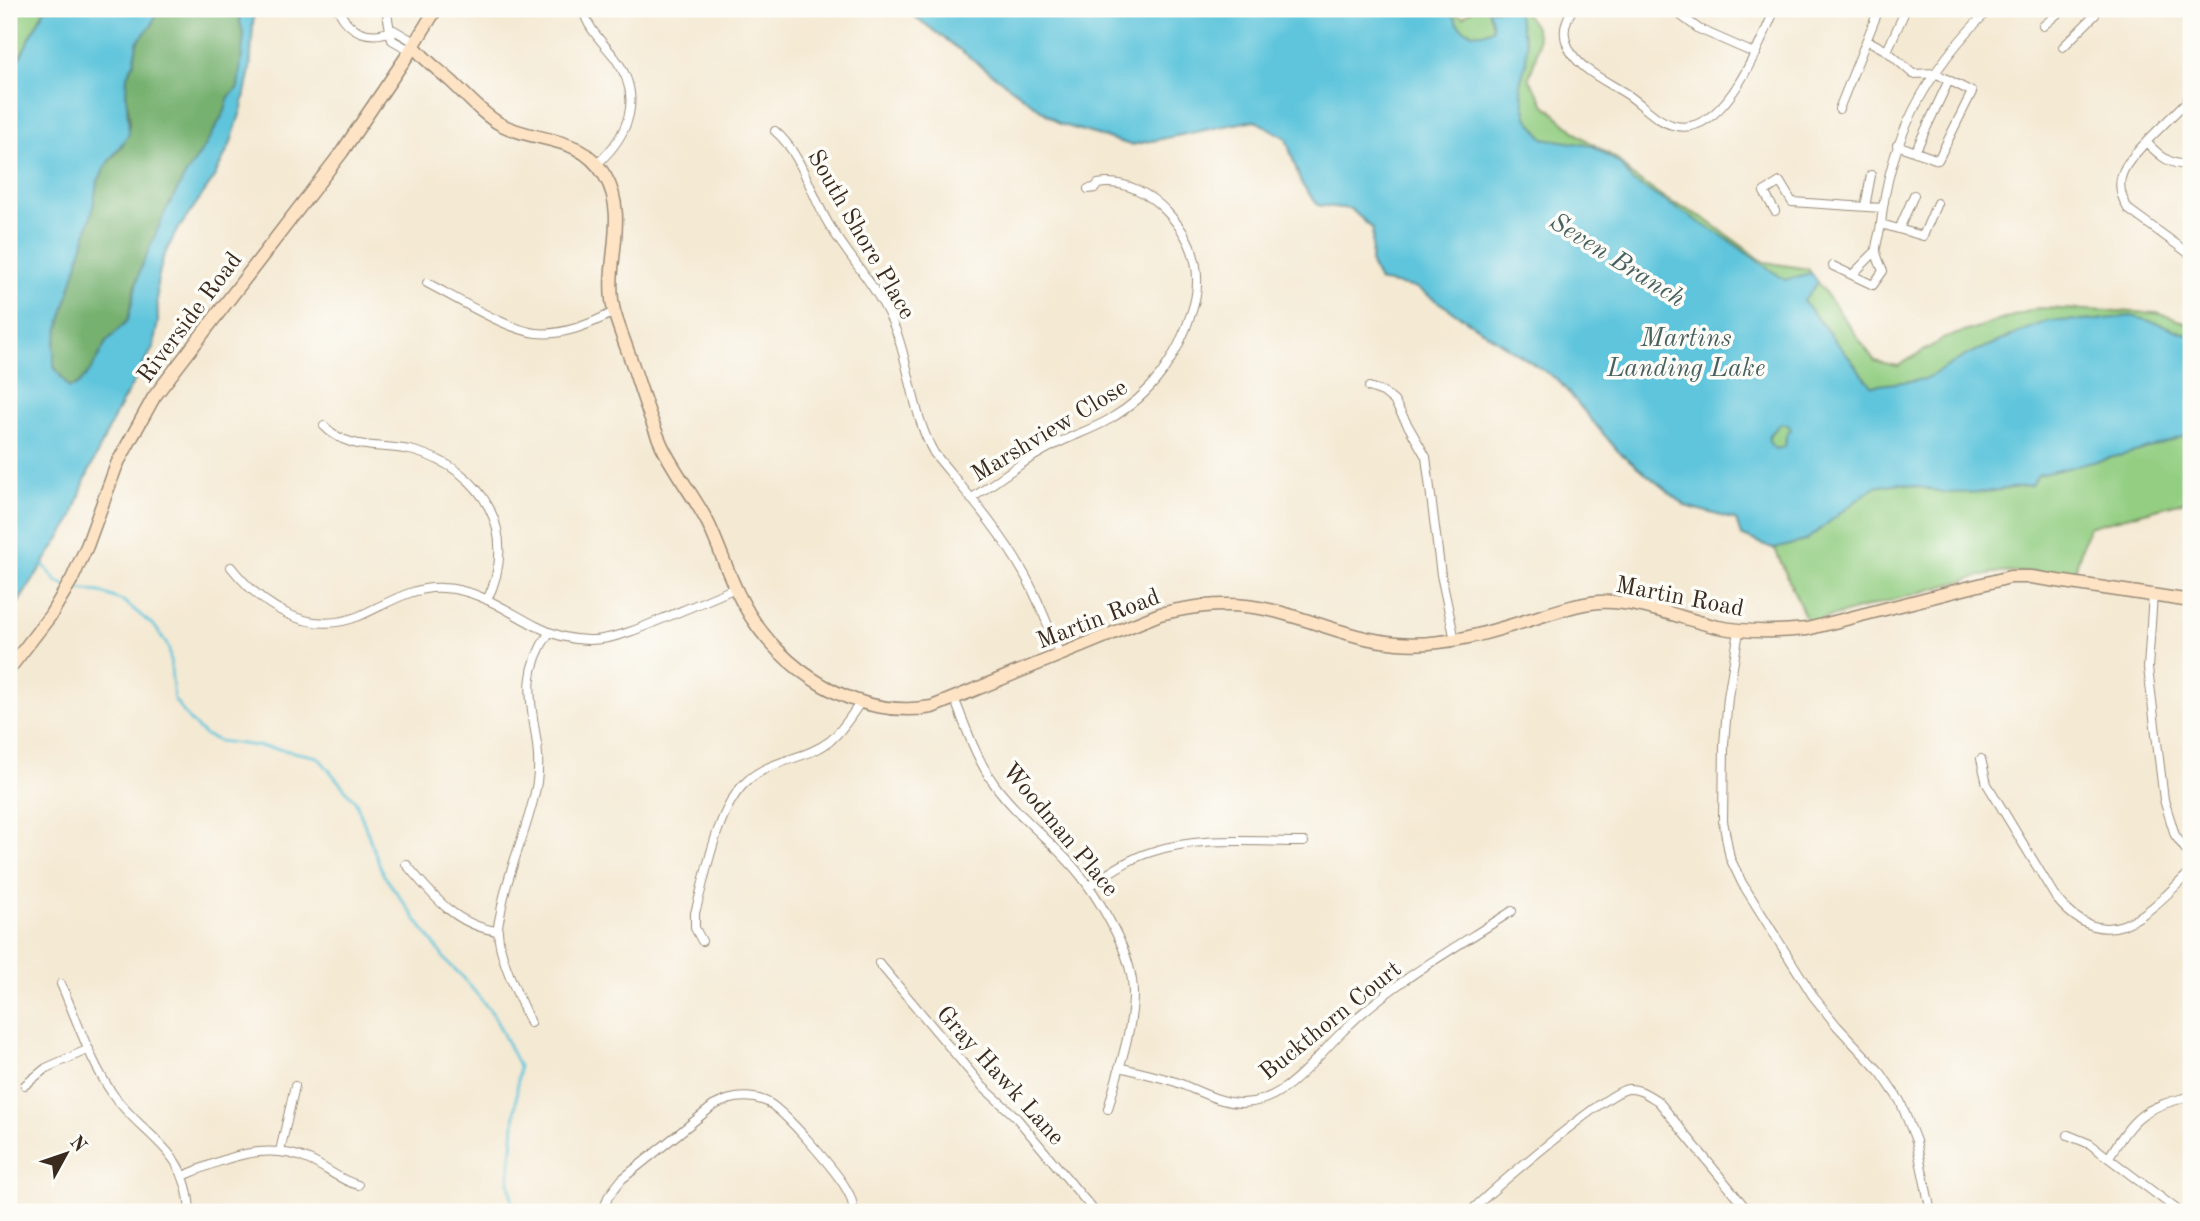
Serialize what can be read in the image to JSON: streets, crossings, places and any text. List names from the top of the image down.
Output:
{
  "streets": {
    "street": [
      "South Shore Place",
      "Riverside Road",
      "Marshview Close",
      "Martin Road",
      "Woodman Place",
      "Buckthorn Court",
      "Gray Hawk Lane"
    ]
  },
  "crossings": [
    ["South Shore Place", "Marshview Close"],
    ["South Shore Place", "Martin Road"],
    ["Riverside Road", "Martin Road"],
    ["Martin Road", "Woodman Place"],
    ["Woodman Place", "Buckthorn Court"]
  ],
  "water": ["Seven Branch", "Martins Landing Lake"],
  "north": "top right"
}
